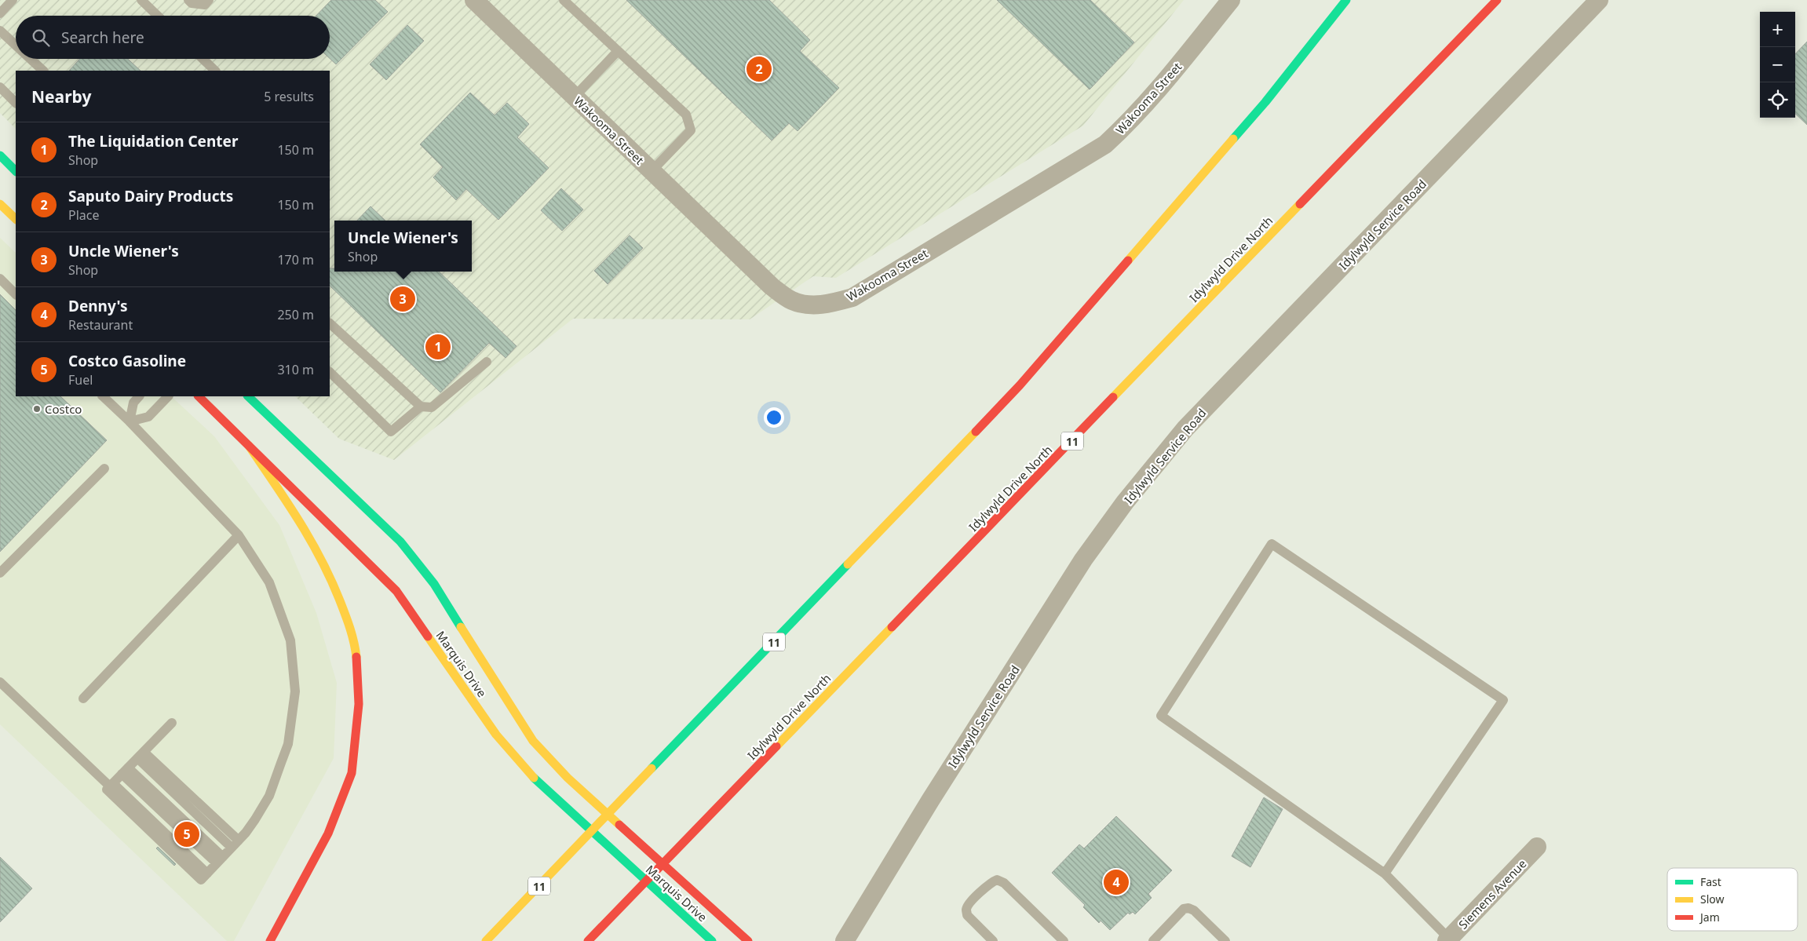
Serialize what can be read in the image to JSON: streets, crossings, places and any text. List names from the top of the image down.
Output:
{
  "streets": {
    "main road": ["Idylwyld Drive North", "11", "Marquis Drive"],
    "street": ["Wakooma Street", "Idylwyld Service Road", "Siemens Avenue"]
  },
  "crossings": [
    ["Idylwyld Drive North", "Marquis Drive"],
    ["11", "Marquis Drive"]
  ],
  "places": ["Costco"],
  "legend": ["Fast", "Slow", "Jam"],
  "page": {
    "map_buttons": ["+", "−"],
    "search": "Search here",
    "pins": [
      "2",
      "3",
      "1",
      "5",
      "4"
    ],
    "heading": ["Nearby", "5 results"],
    "list": [
      {
        "mark": "1",
        "name": "The Liquidation Center",
        "note": "Shop",
        "value": "150 m"
      },
      {
        "mark": "2",
        "name": "Saputo Dairy Products",
        "note": "Place",
        "value": "150 m"
      },
      {
        "mark": "3",
        "name": "Uncle Wiener's",
        "note": "Shop",
        "value": "170 m"
      },
      {
        "mark": "4",
        "name": "Denny's",
        "note": "Restaurant",
        "value": "250 m"
      },
      {
        "mark": "5",
        "name": "Costco Gasoline",
        "note": "Fuel",
        "value": "310 m"
      }
    ],
    "popup": ["Uncle Wiener's", "Shop"]
  }
}
